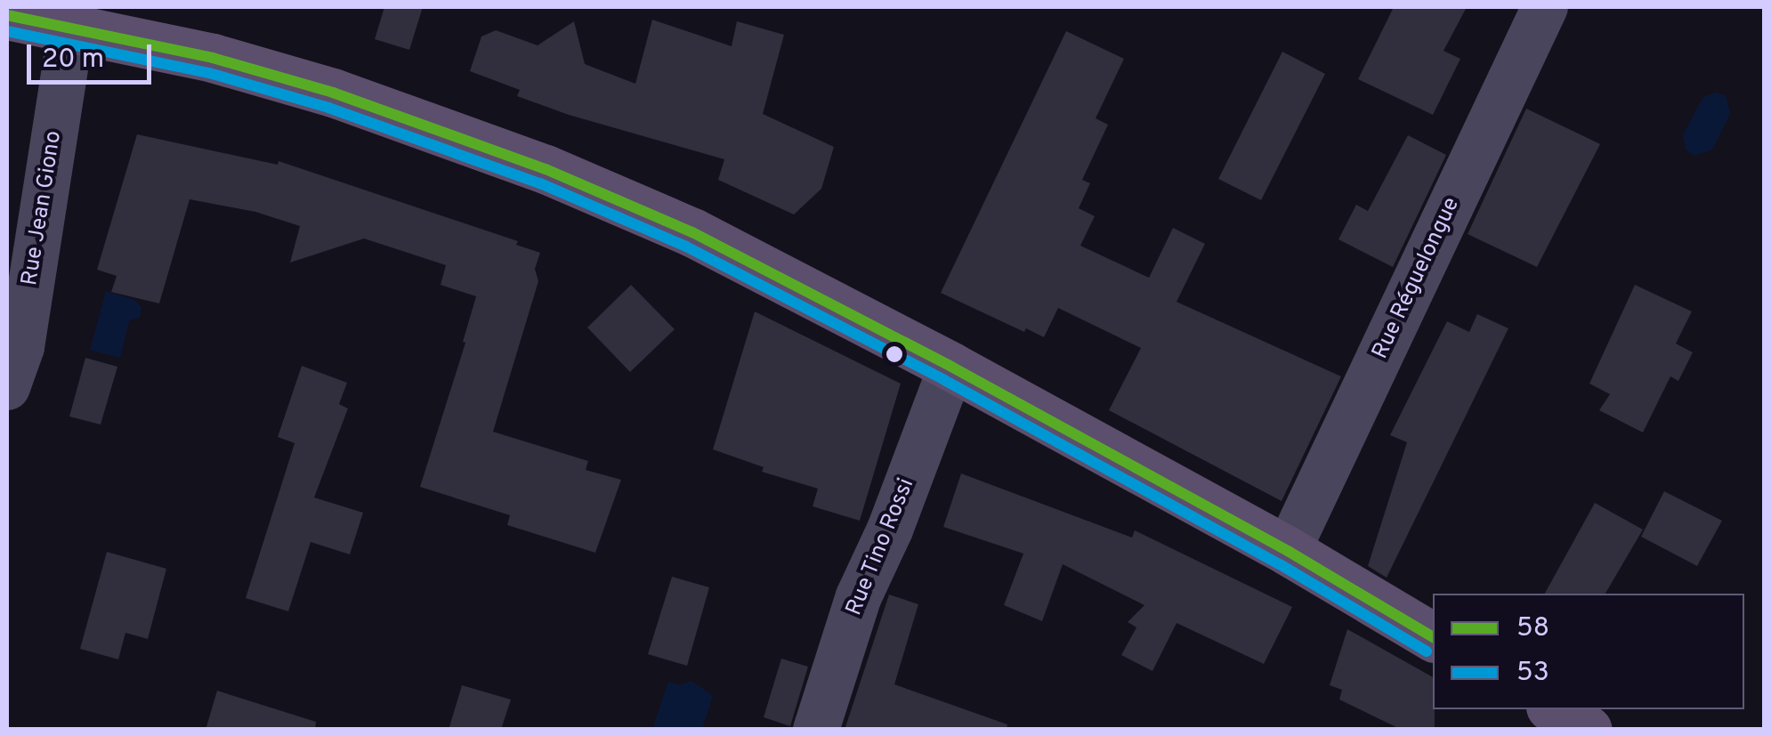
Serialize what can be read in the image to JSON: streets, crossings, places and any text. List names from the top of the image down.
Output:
{
  "streets": {
    "street": ["Rue Jean Giono", "Rue Réguelongue", "Rue Tino Rossi"]
  },
  "lines": ["transit line 58", "transit line 53"],
  "legend": ["58", "53"],
  "scale_bar": "20 m"
}
